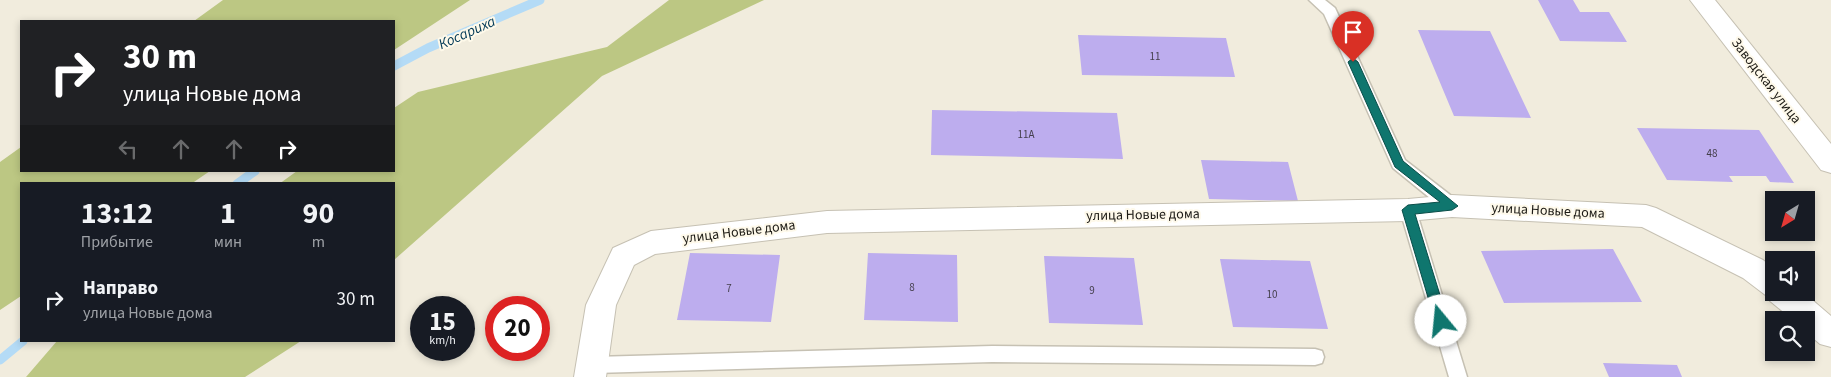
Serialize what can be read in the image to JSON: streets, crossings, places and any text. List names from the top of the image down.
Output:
{
  "streets": {
    "street": ["Заводская улица", "улица Новые дома"]
  },
  "water": ["Косариха"],
  "house_numbers": [
    "11",
    "11А",
    "48",
    "8",
    "7",
    "9",
    "10"
  ],
  "north": "bottom left",
  "page": {
    "turn": ["30 m", "улица Новые дома"],
    "eta": [
      "13:12",
      "Прибытие",
      "1",
      "мин",
      "90",
      "m"
    ],
    "list": [
      {
        "name": "Направо",
        "note": "улица Новые дома",
        "value": "30 m"
      }
    ],
    "speed": "15 km/h",
    "limit": "20"
  }
}
